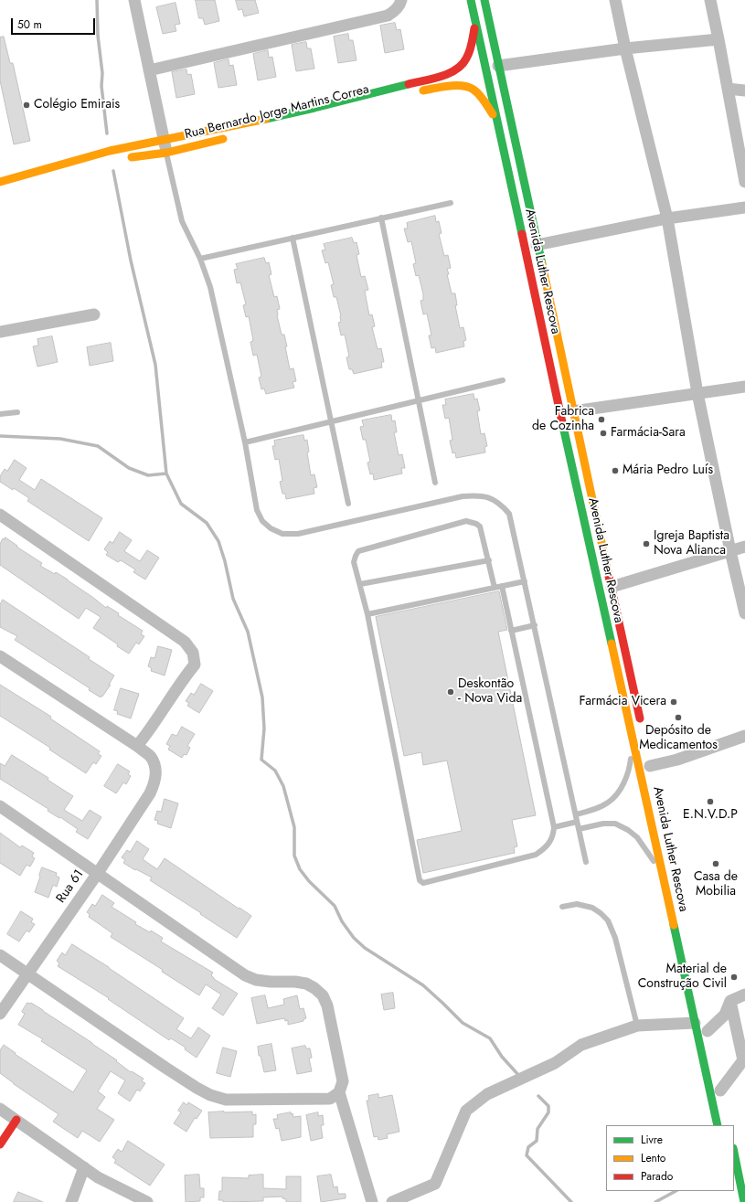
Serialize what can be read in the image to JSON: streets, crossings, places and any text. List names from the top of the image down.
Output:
{
  "streets": {
    "main road": ["Rua Bernardo Jorge Martins Correa", "Avenida Luther Rescova"],
    "street": ["Rua 61"]
  },
  "crossings": [
    ["Rua Bernardo Jorge Martins Correa", "Avenida Luther Rescova"]
  ],
  "places": [
    "Colégio Emirais",
    "Fabrica de Cozinha",
    "Farmácia-Sara",
    "Mária Pedro Luís",
    "Igreja Baptista Nova Alianca",
    "Deskontão - Nova Vida",
    "Farmácia Vicera",
    "Depósito de Medicamentos",
    "E.N.V.D.P",
    "Casa de Mobilia",
    "Material de Construção Civil"
  ],
  "legend": ["Livre", "Lento", "Parado"],
  "scale_bar": "50 m"
}
